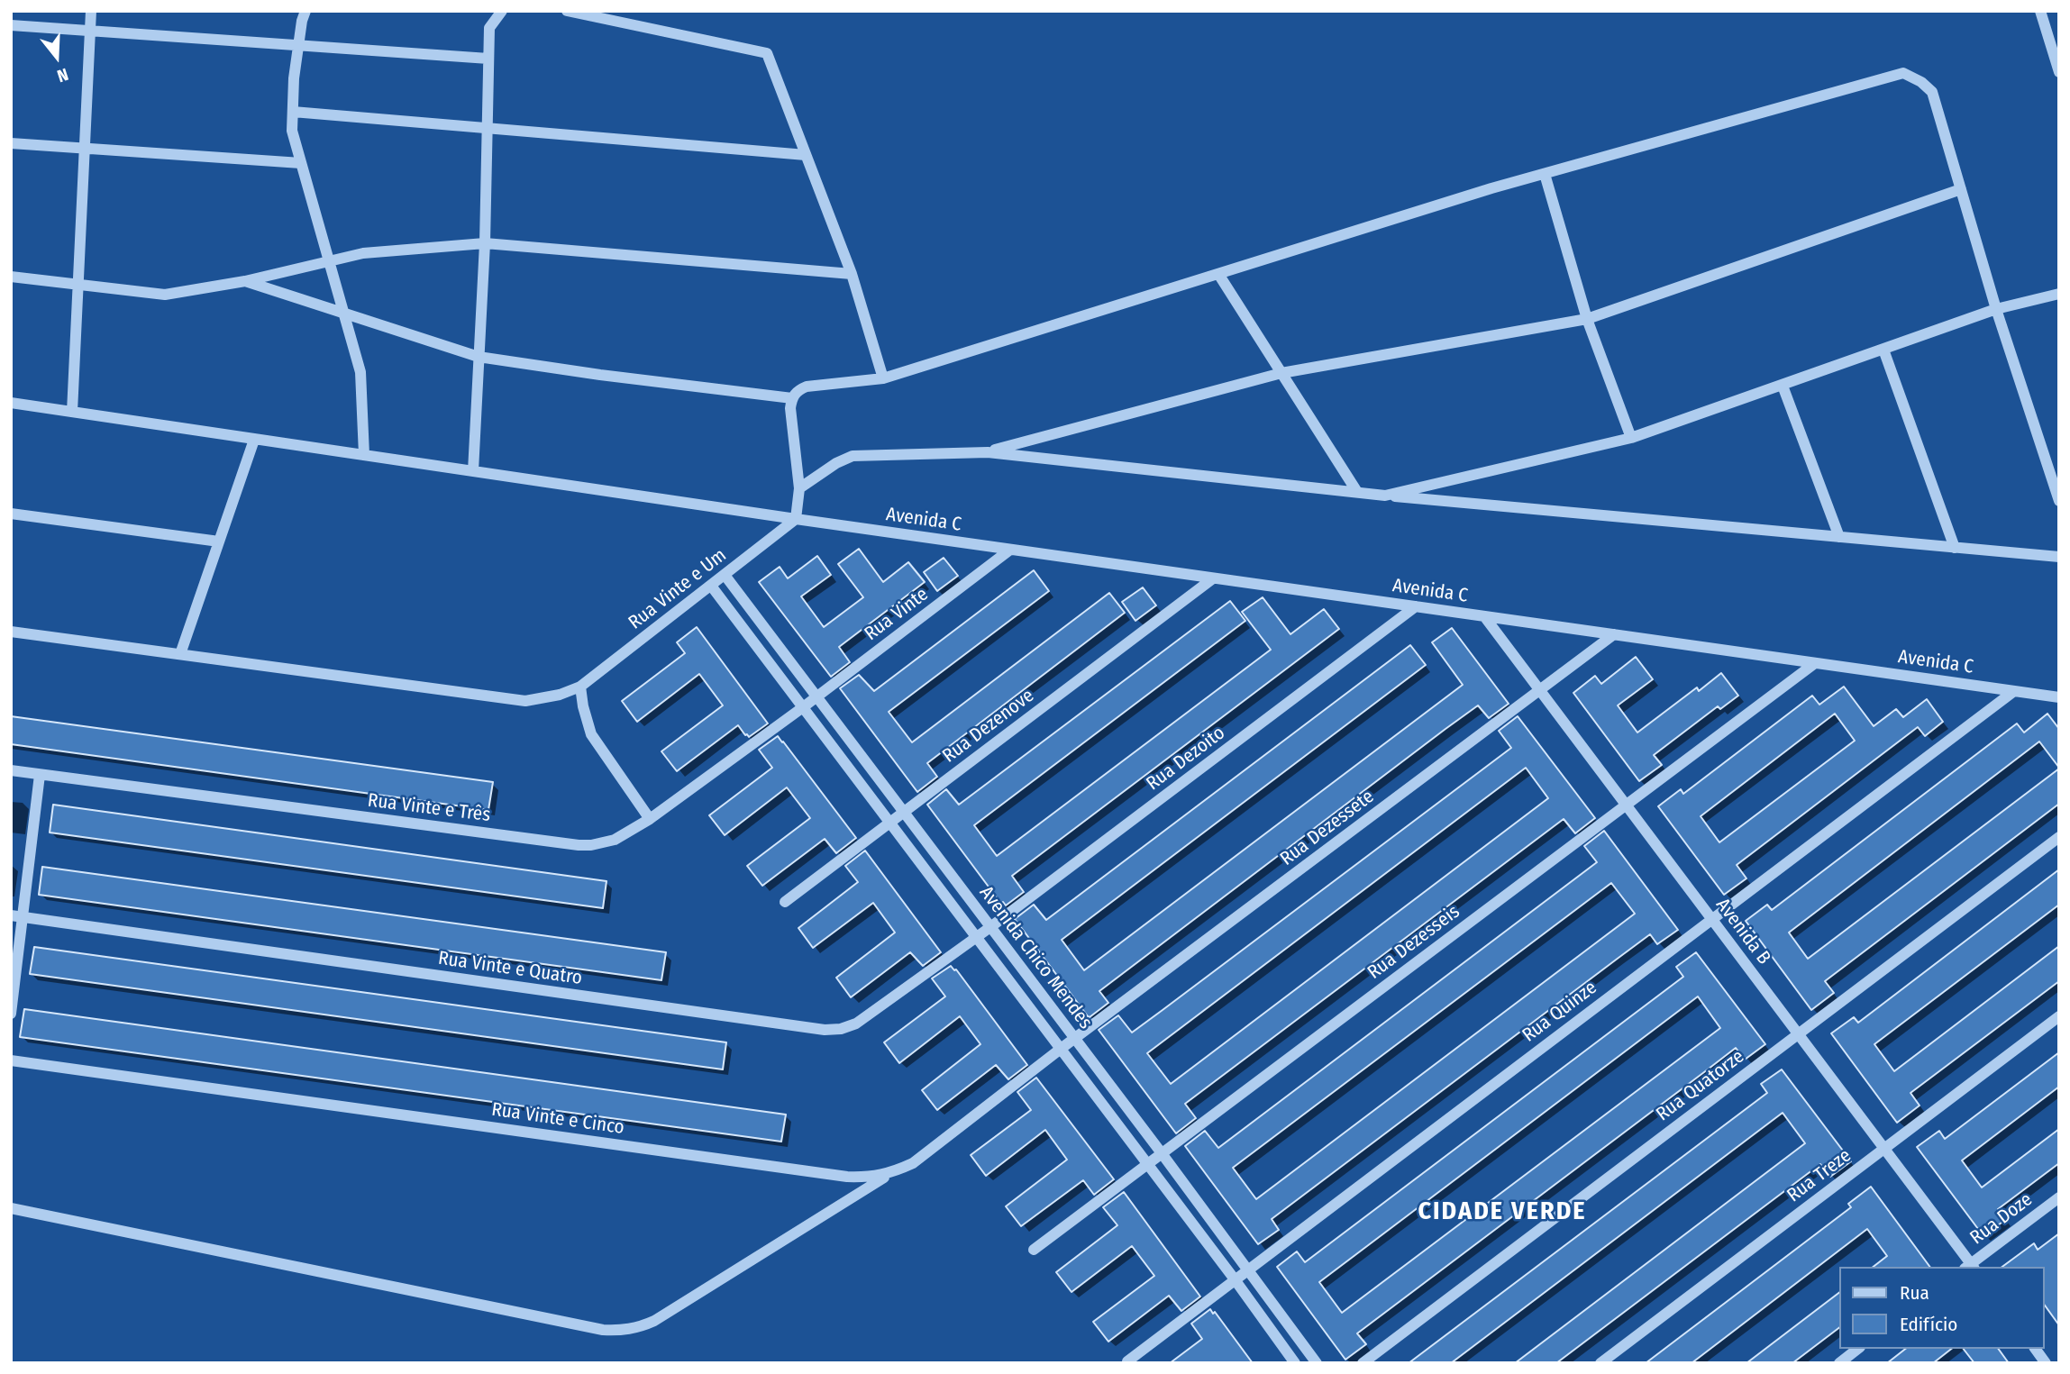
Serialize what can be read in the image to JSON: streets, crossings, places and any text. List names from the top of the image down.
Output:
{
  "streets": {
    "street": [
      "Avenida C",
      "Rua Vinte e Um",
      "Rua Vinte",
      "Rua Dezenove",
      "Rua Dezoito",
      "Rua Vinte e Três",
      "Rua Dezessete",
      "Avenida B",
      "Rua Dezesseis",
      "Avenida Chico Mendes",
      "Rua Vinte e Quatro",
      "Rua Quinze",
      "Rua Quatorze",
      "Rua Vinte e Cinco",
      "Rua Treze",
      "Rua Doze"
    ]
  },
  "crossings": [
    ["Avenida C", "Rua Vinte e Um"],
    ["Avenida C", "Rua Vinte"],
    ["Avenida C", "Rua Dezenove"],
    ["Avenida C", "Rua Dezoito"],
    ["Avenida C", "Rua Dezessete"],
    ["Avenida C", "Avenida B"],
    ["Avenida C", "Rua Dezesseis"],
    ["Avenida C", "Rua Quinze"],
    ["Rua Vinte e Um", "Avenida Chico Mendes"],
    ["Rua Vinte", "Rua Vinte e Três"],
    ["Rua Vinte", "Avenida Chico Mendes"],
    ["Rua Dezenove", "Avenida Chico Mendes"],
    ["Rua Dezoito", "Avenida Chico Mendes"],
    ["Rua Dezoito", "Rua Vinte e Quatro"],
    ["Rua Vinte e Três", "Avenida Chico Mendes"],
    ["Rua Dezessete", "Avenida B"],
    ["Rua Dezessete", "Avenida Chico Mendes"],
    ["Rua Dezessete", "Rua Vinte e Cinco"],
    ["Avenida B", "Rua Dezesseis"],
    ["Avenida B", "Rua Quinze"],
    ["Avenida B", "Rua Quatorze"],
    ["Avenida B", "Rua Treze"],
    ["Avenida B", "Rua Doze"],
    ["Rua Dezesseis", "Avenida Chico Mendes"],
    ["Avenida Chico Mendes", "Rua Vinte e Quatro"],
    ["Avenida Chico Mendes", "Rua Quinze"],
    ["Avenida Chico Mendes", "Rua Vinte e Cinco"]
  ],
  "districts": ["CIDADE VERDE"],
  "legend": ["Rua", "Edifício"],
  "north": "bottom"
}
